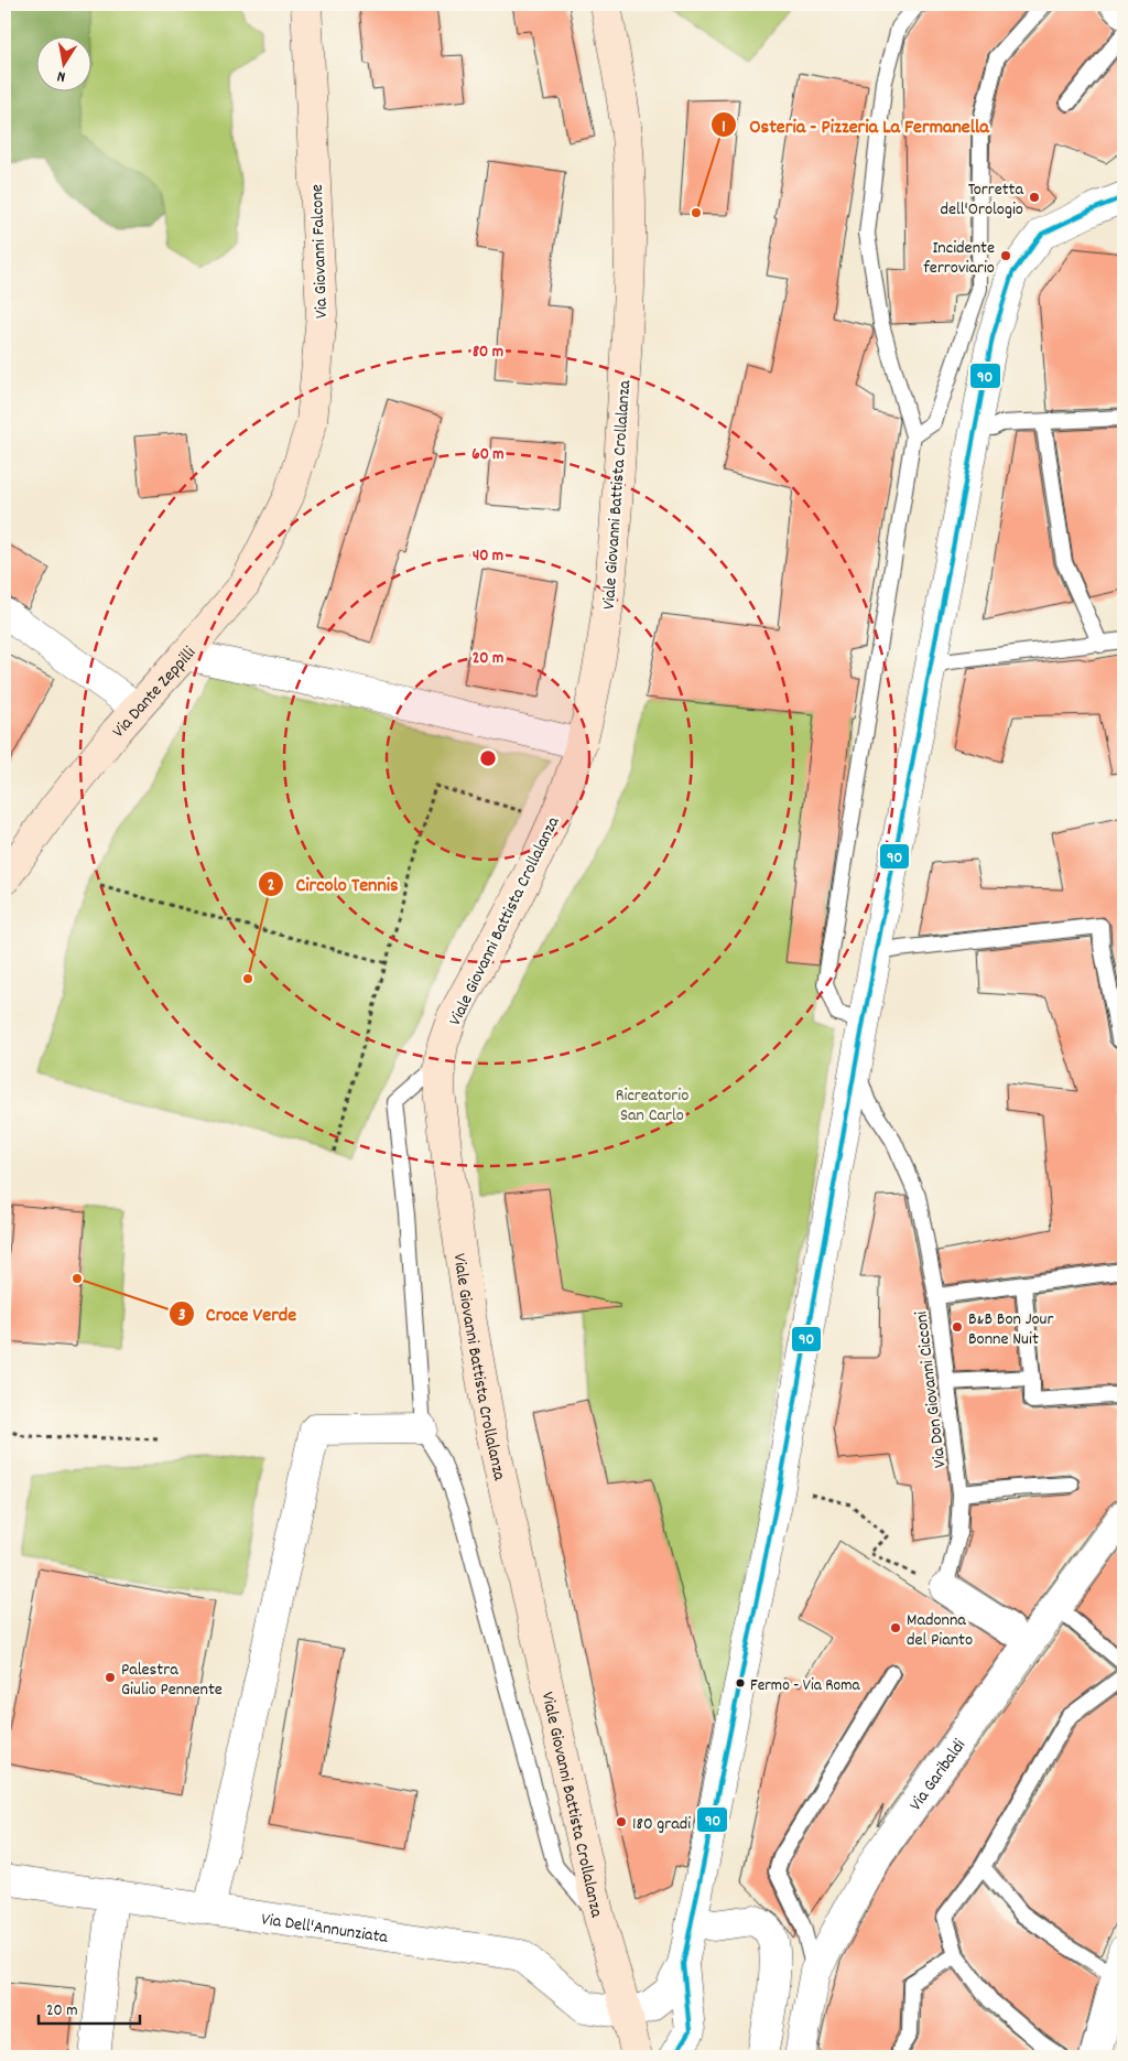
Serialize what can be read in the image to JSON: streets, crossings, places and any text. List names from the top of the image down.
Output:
{
  "streets": {
    "main road": ["Via Giovanni Falcone", "Viale Giovanni Battista Crollalanza", "Via Dante Zeppilli"],
    "street": ["Via Garibaldi", "Via Dell'Annunziata"],
    "lane": ["Via Don Giovanni Cicconi"]
  },
  "crossings": [
    ["Via Giovanni Falcone", "Via Dante Zeppilli"],
    ["Viale Giovanni Battista Crollalanza", "Via Dell'Annunziata"]
  ],
  "parks": ["Ricreatorio San Carlo"],
  "places": [
    "Torretta dell'Orologio",
    "Osteria - Pizzeria La Fermanella",
    "Incidente ferroviario",
    "Circolo Tennis",
    "Croce Verde",
    "B&B Bon Jour Bonne Nuit",
    "Madonna del Pianto",
    "Palestra Giulio Pennente",
    "Fermo - Via Roma",
    "180 gradi"
  ],
  "lines": ["transit line 90"],
  "scale_bar": "20 m",
  "north": "bottom",
  "rings": [
    "80 m",
    "60 m",
    "40 m",
    "20 m"
  ]
}
